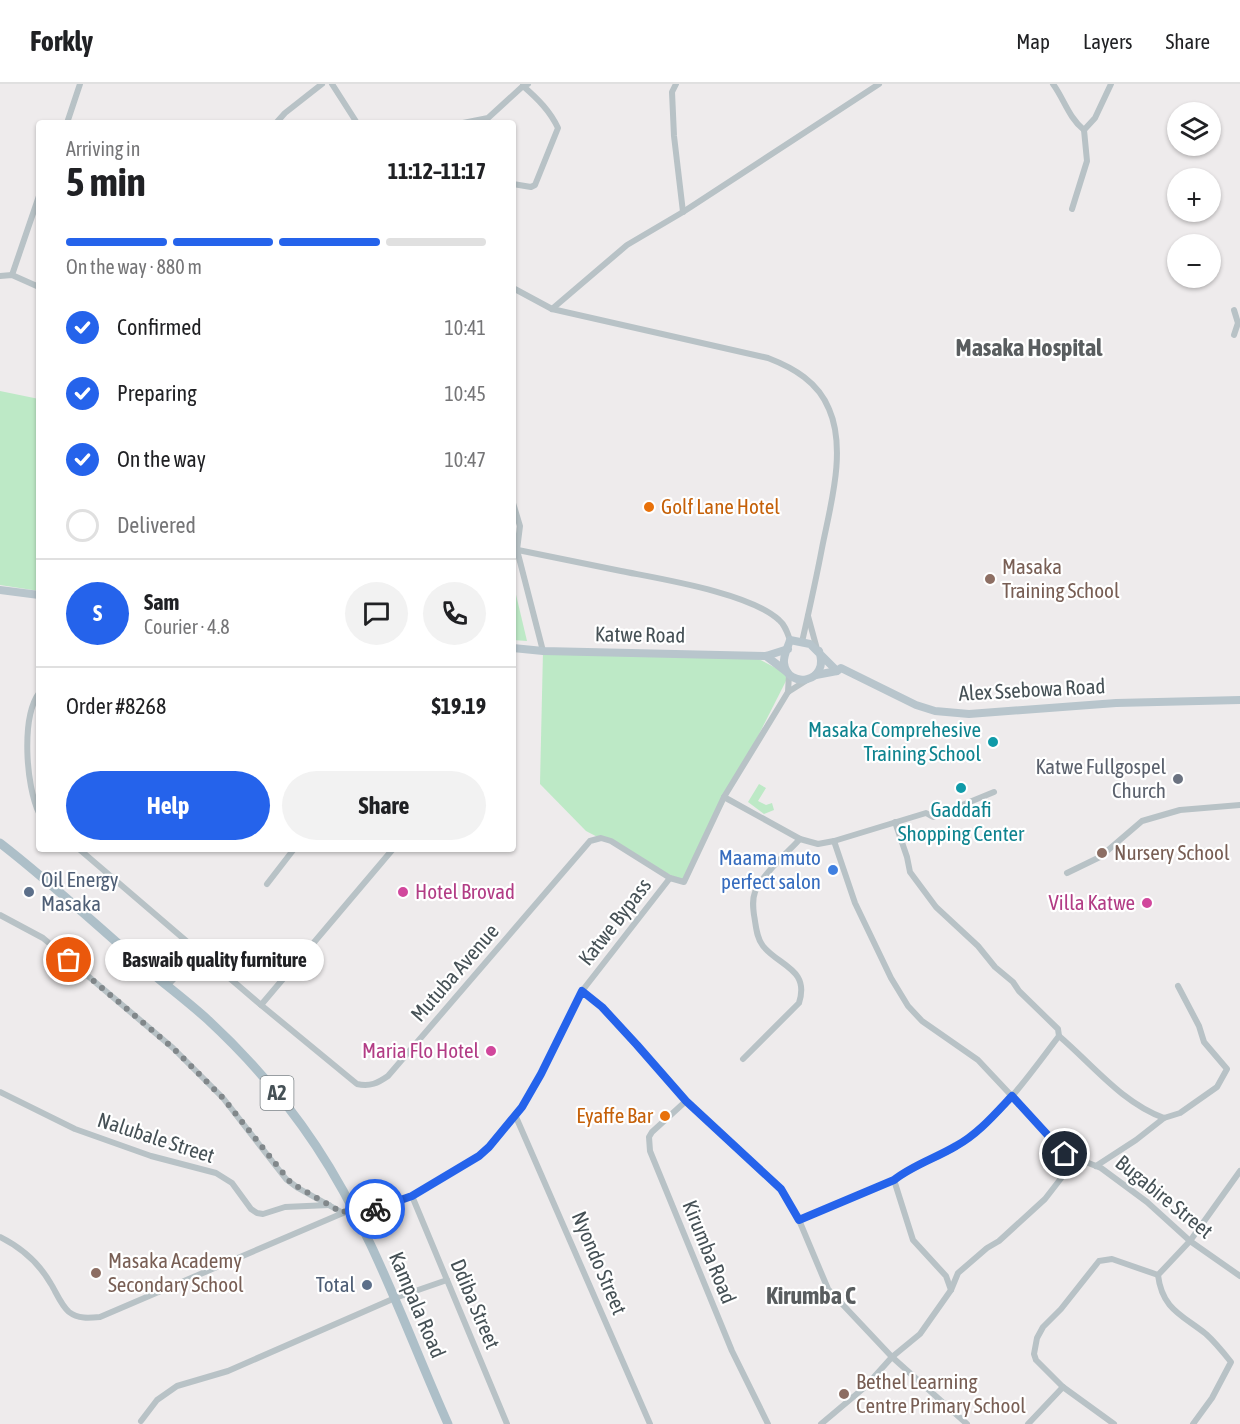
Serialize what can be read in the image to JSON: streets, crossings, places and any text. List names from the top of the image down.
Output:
{
  "streets": {
    "main road": ["A2", "Kampala Road"],
    "street": [
      "Katwe Road",
      "Alex Ssebowa Road",
      "Katwe Bypass",
      "Mutuba Avenue",
      "Nalubale Street",
      "Bugabire Street",
      "Kirumba Road",
      "Nyondo Street",
      "Ddiba Street"
    ]
  },
  "crossings": [
    ["Katwe Road", "Katwe Bypass"],
    ["Katwe Bypass", "Mutuba Avenue"],
    ["Katwe Bypass", "Nyondo Street"],
    ["Katwe Bypass", "Ddiba Street"],
    ["Katwe Bypass", "Kampala Road"]
  ],
  "districts": ["Masaka Hospital", "Kirumba C"],
  "places": [
    "Golf Lane Hotel",
    "Masaka Training School",
    "Masaka Comprehesive Training School",
    "Katwe Fullgospel Church",
    "Gaddafi Shopping Center",
    "Nursery School",
    "Maama muto perfect salon",
    "Oil Energy Masaka",
    "Hotel Brovad",
    "Villa Katwe",
    "Baswaib quality furniture",
    "Maria Flo Hotel",
    "Eyaffe Bar",
    "Masaka Academy Secondary School",
    "Total",
    "Bethel Learning Centre Primary School"
  ],
  "page": {
    "header": "Forkly",
    "nav": ["Map", "Layers", "Share"],
    "map_buttons": ["+", "−"],
    "heading": ["5 min", "Arriving in", "11:12–11:17"],
    "panel": [
      "Sam",
      "Courier · 4.8",
      "Order #8268",
      "$19.19"
    ],
    "bar": "On the way · 880 m",
    "list": [
      ["Confirmed", "10:41"],
      ["Preparing", "10:45"],
      ["On the way", "10:47"],
      "Delivered"
    ],
    "round": "S",
    "buttons": ["Help", "Share"],
    "bubble": "Baswaib quality furniture"
  }
}
